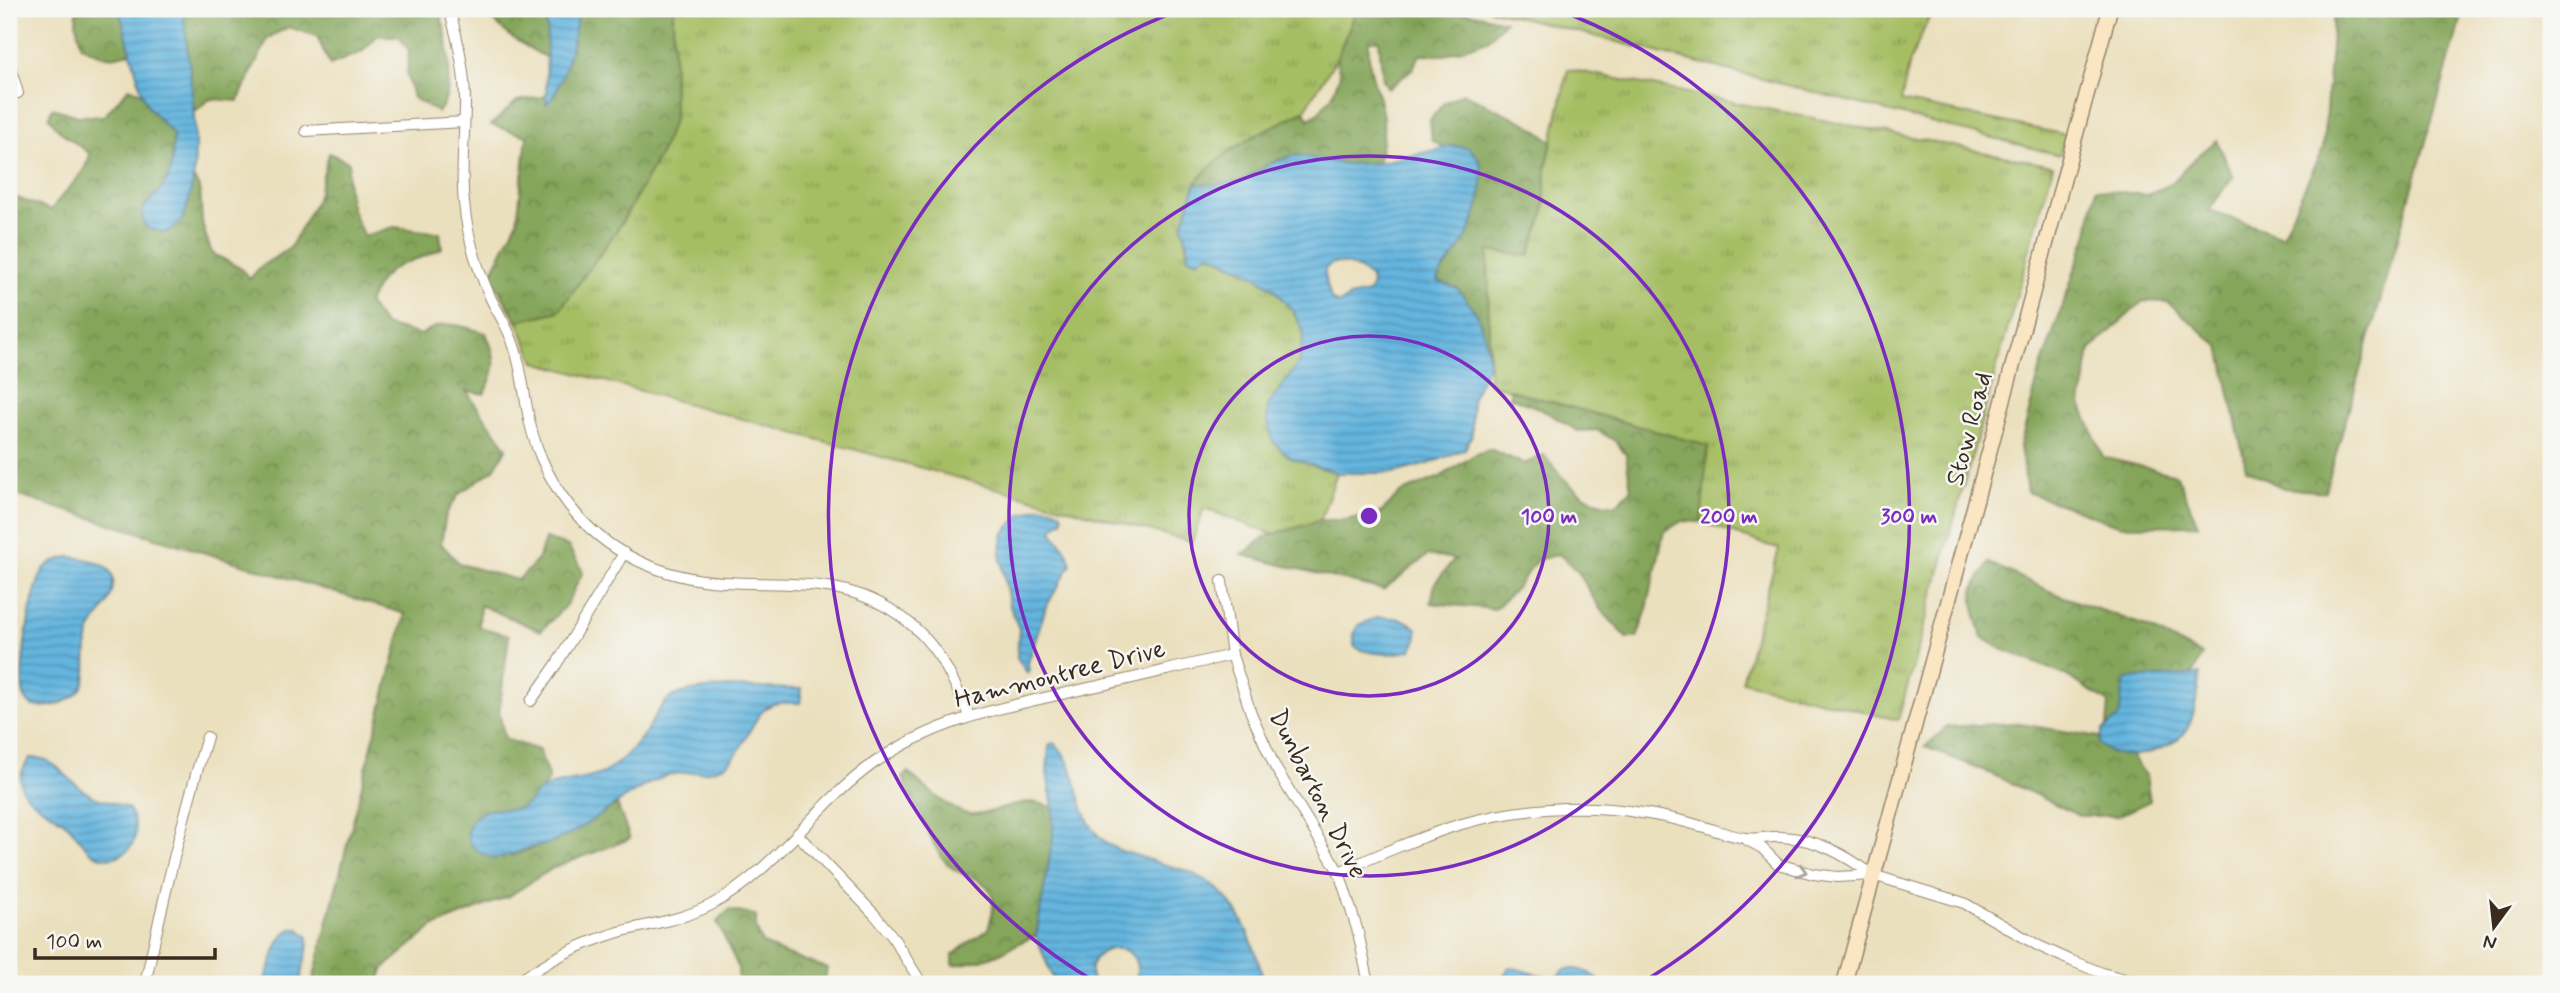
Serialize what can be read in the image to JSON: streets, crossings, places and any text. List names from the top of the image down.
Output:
{
  "streets": {
    "street": ["Stow Road", "Hammontree Drive", "Dunbarton Drive"]
  },
  "crossings": [
    ["Hammontree Drive", "Dunbarton Drive"]
  ],
  "scale_bar": "100 m",
  "north": "bottom",
  "rings": ["100 m", "200 m", "300 m"]
}
